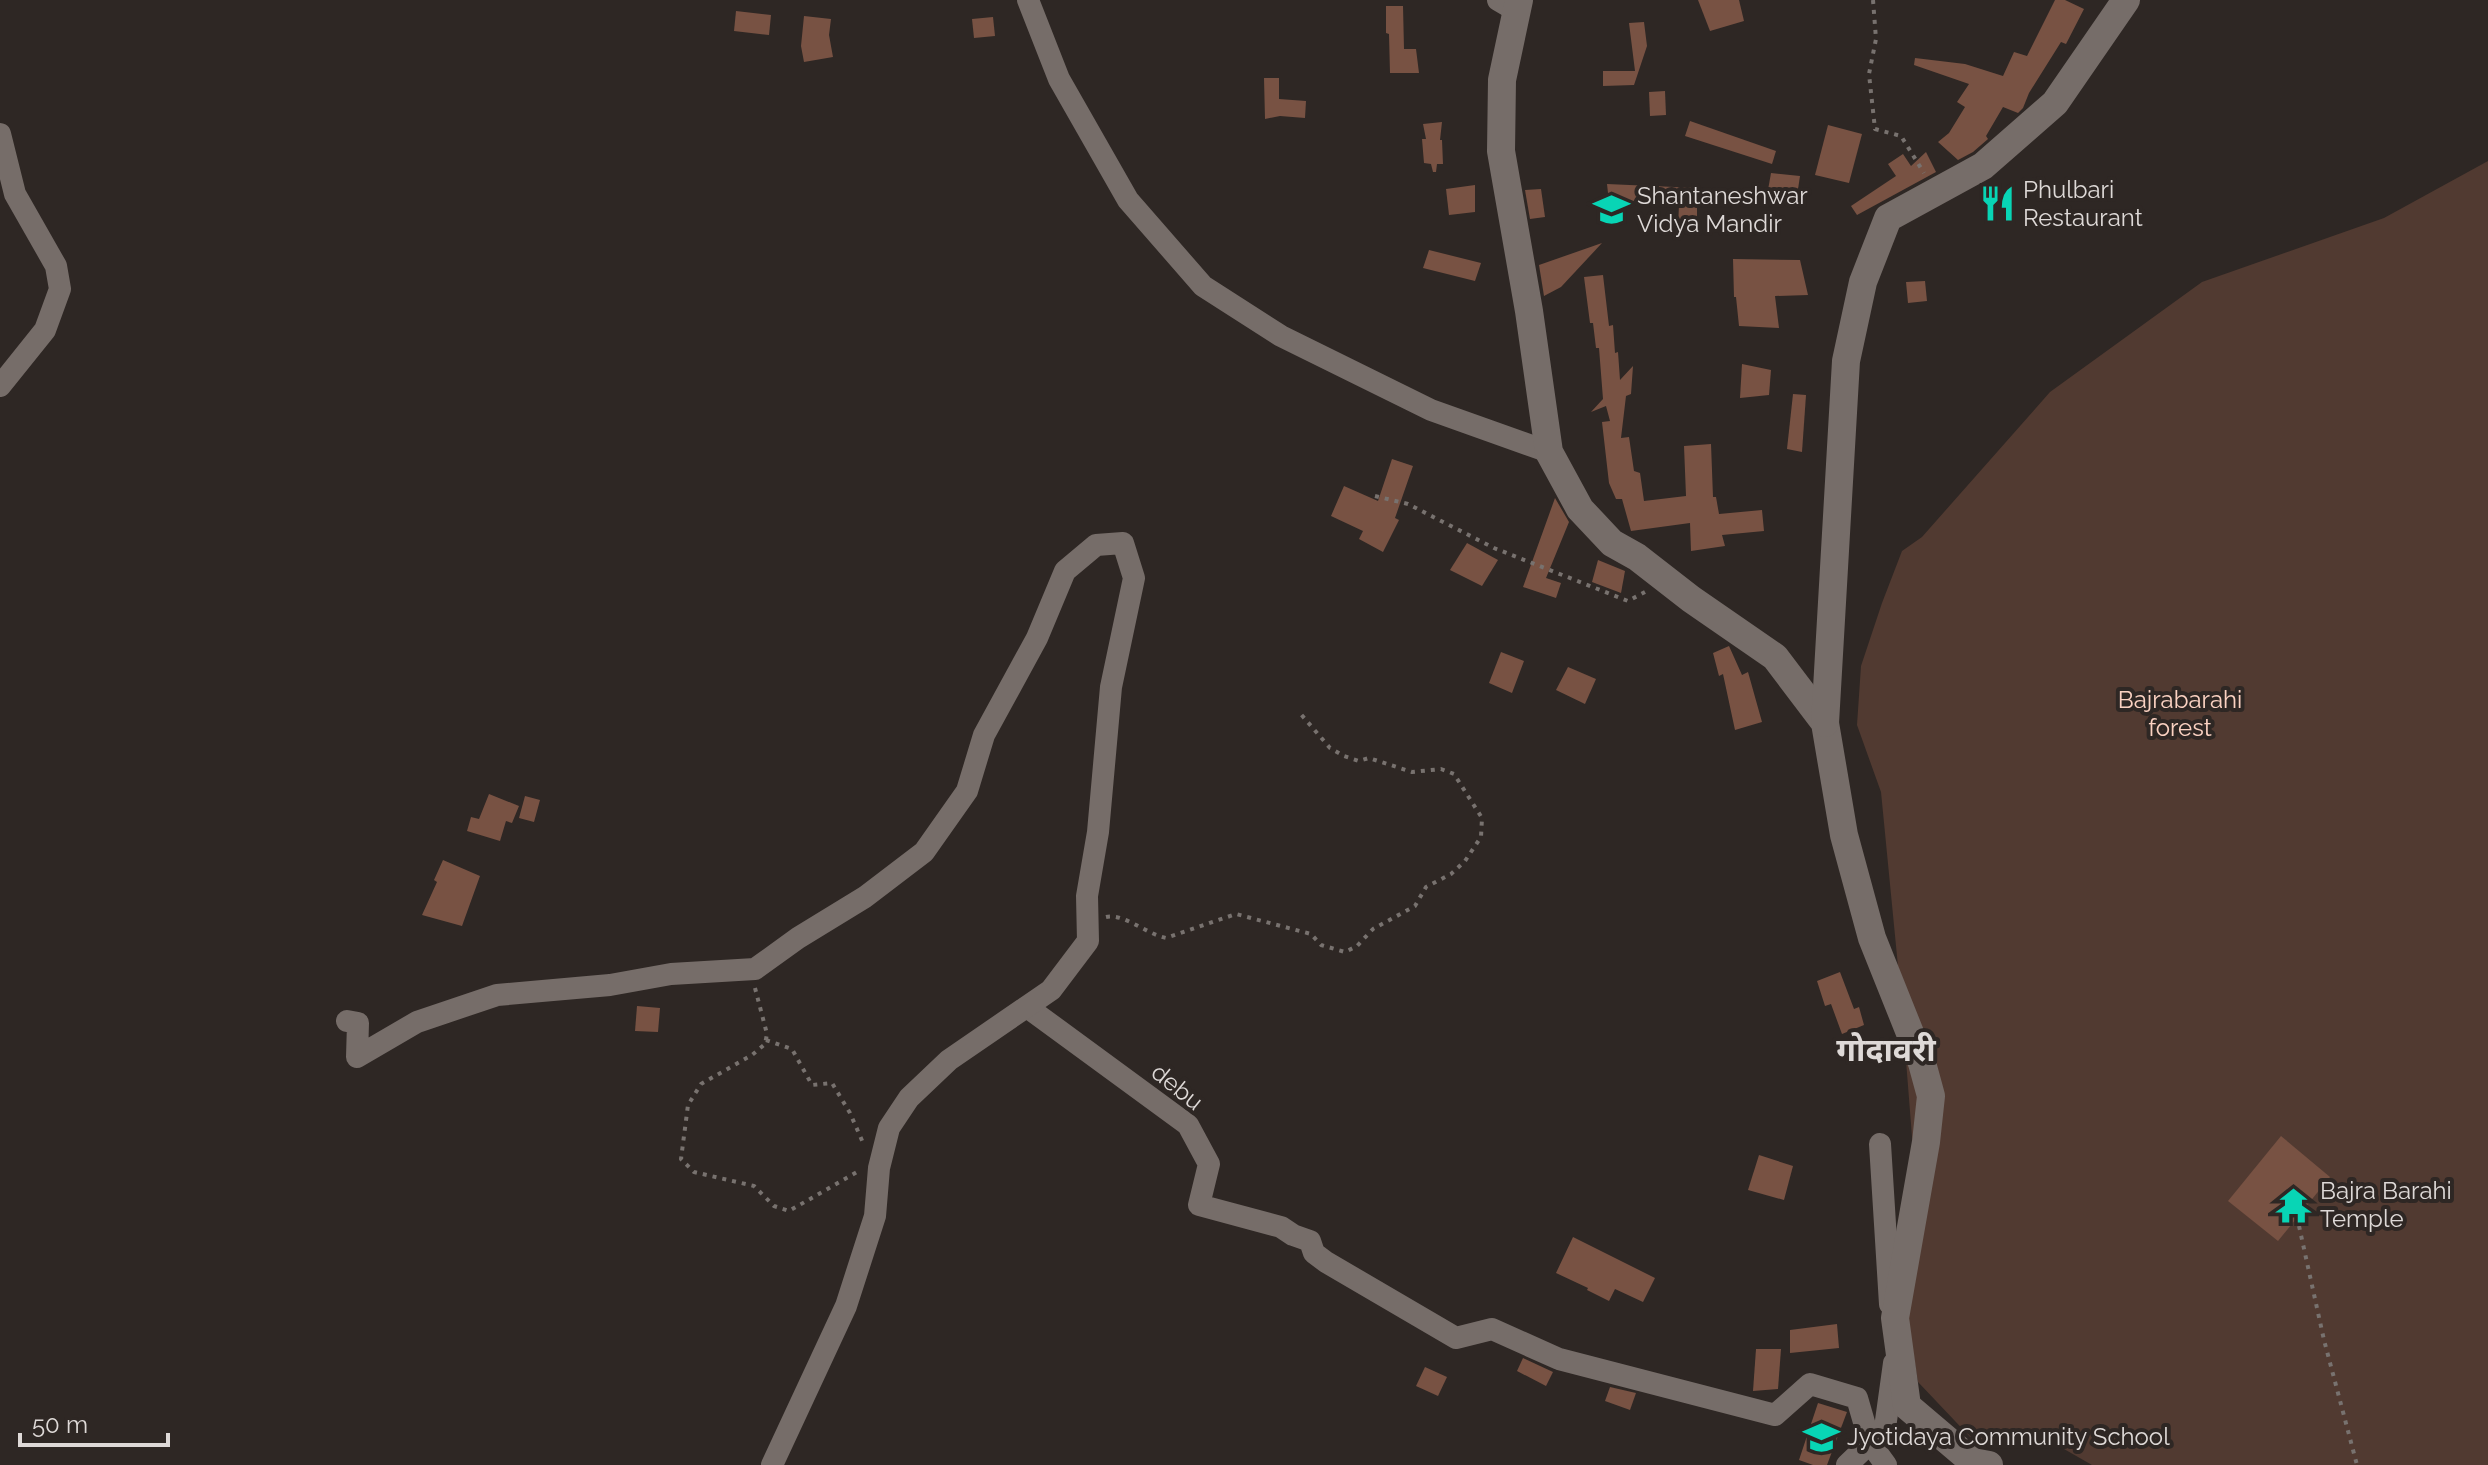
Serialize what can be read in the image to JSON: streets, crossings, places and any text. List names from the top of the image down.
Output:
{
  "streets": {
    "street": ["debu"]
  },
  "districts": ["गोदावरी"],
  "parks": ["Bajrabarahi forest"],
  "places": {
    "restaurant": ["Phulbari Restaurant"],
    "school or university": ["Shantaneshwar Vidya Mandir", "Jyotidaya Community School"],
    "temple": ["Bajra Barahi Temple"]
  },
  "scale_bar": "50 m"
}
